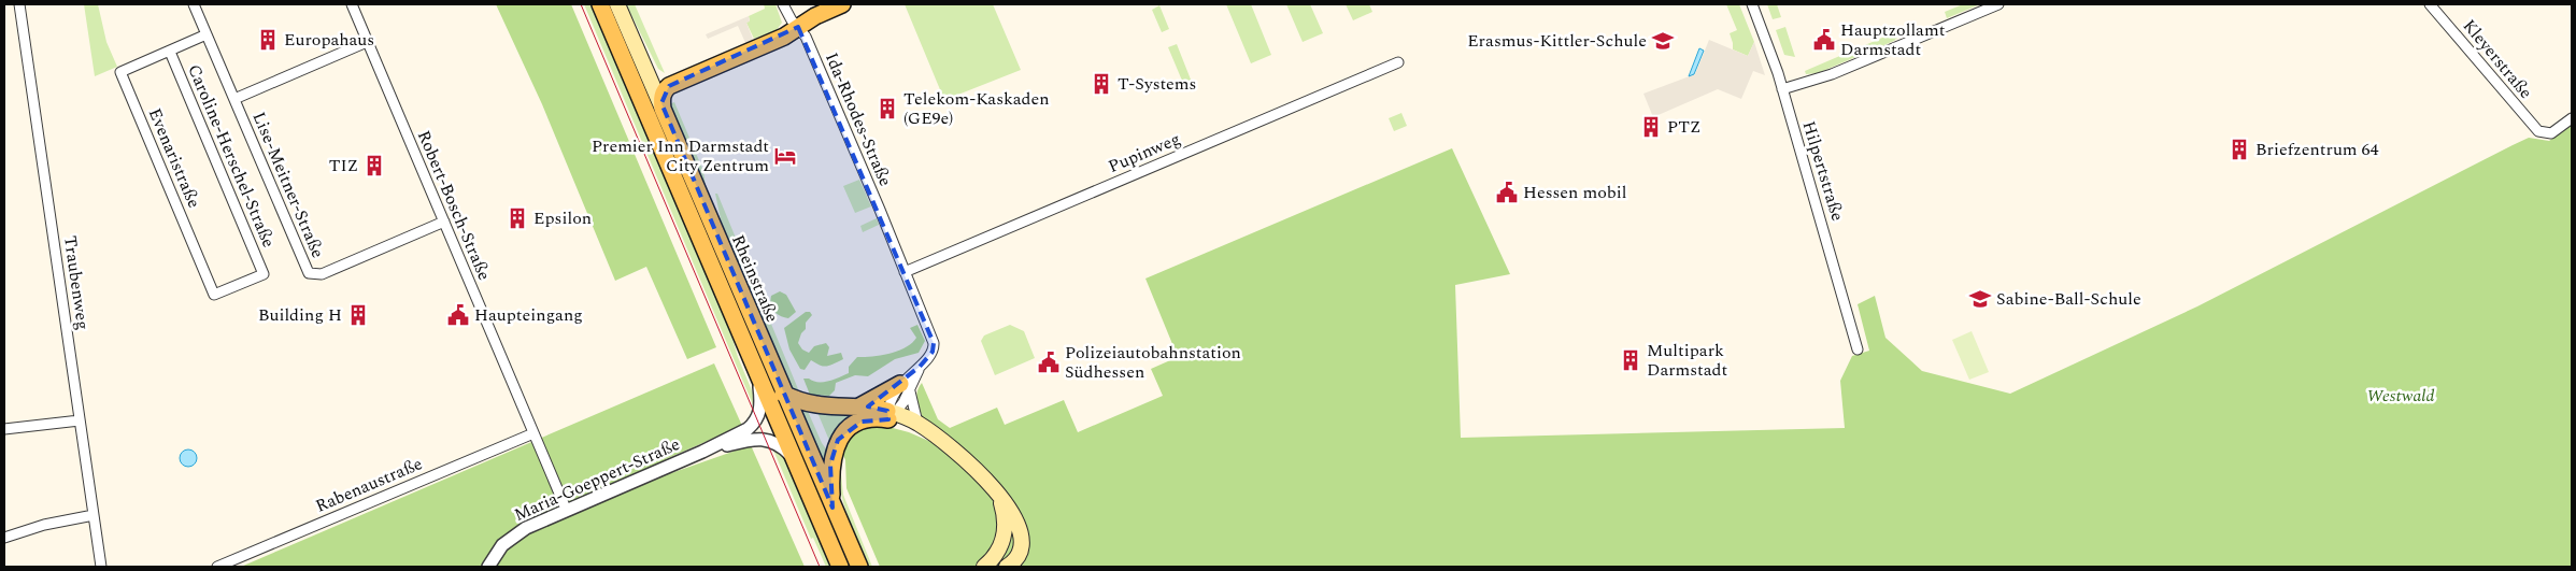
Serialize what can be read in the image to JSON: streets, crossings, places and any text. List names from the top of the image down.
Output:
{
  "streets": {
    "main road": ["Rheinstraße"],
    "street": [
      "Kleyerstraße",
      "Ida-Rhodes-Straße",
      "Pupinweg",
      "Caroline-Herschel-Straße",
      "Evenaristraße",
      "Hilpertstraße",
      "Lise-Meitner-Straße",
      "Robert-Bosch-Straße",
      "Traubenweg",
      "Maria-Goeppert-Straße",
      "Rabenaustraße"
    ]
  },
  "crossings": [
    ["Ida-Rhodes-Straße", "Pupinweg"],
    ["Caroline-Herschel-Straße", "Evenaristraße"],
    ["Evenaristraße", "Lise-Meitner-Straße"],
    ["Lise-Meitner-Straße", "Robert-Bosch-Straße"],
    ["Robert-Bosch-Straße", "Maria-Goeppert-Straße"],
    ["Robert-Bosch-Straße", "Rabenaustraße"],
    ["Rheinstraße", "Maria-Goeppert-Straße"]
  ],
  "parks": ["Westwald"],
  "places": {
    "building": [
      "Europahaus",
      "T-Systems",
      "Telekom-Kaskaden (GE9e)",
      "PTZ",
      "Briefzentrum 64",
      "TIZ",
      "Epsilon",
      "Building H",
      "Multipark Darmstadt"
    ],
    "public building": [
      "Hauptzollamt Darmstadt",
      "Hessen mobil",
      "Haupteingang",
      "Polizeiautobahnstation Südhessen"
    ],
    "school or university": ["Erasmus-Kittler-Schule", "Sabine-Ball-Schule"],
    "hotel": ["Premier Inn Darmstadt City Zentrum"]
  }
}
